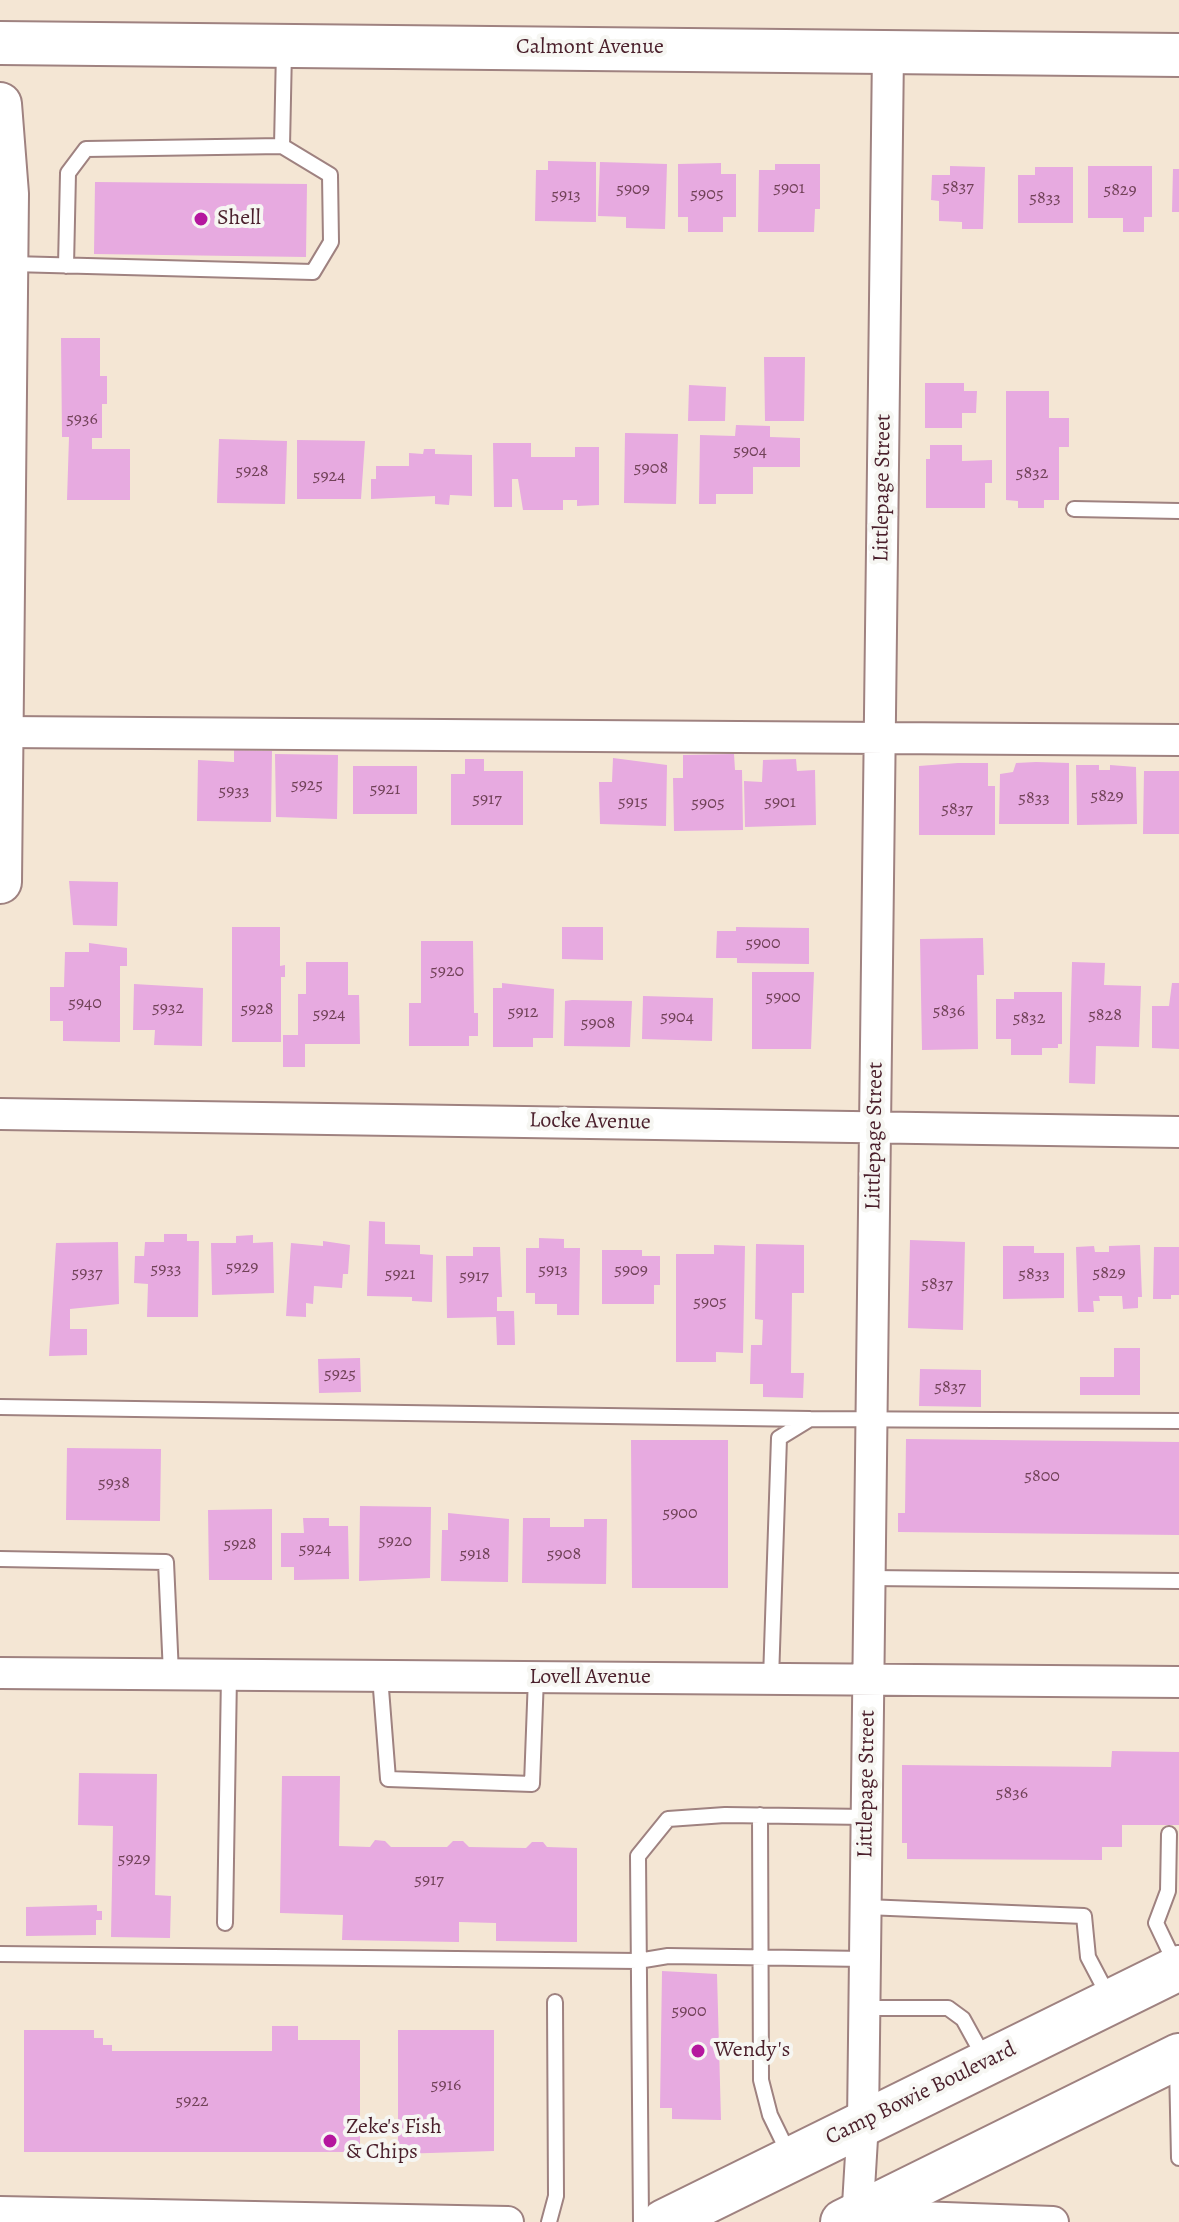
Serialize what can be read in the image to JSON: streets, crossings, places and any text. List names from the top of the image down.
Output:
{
  "streets": {
    "main road": ["Calmont Avenue", "Camp Bowie Boulevard"],
    "street": ["Littlepage Street", "Locke Avenue", "Lovell Avenue"]
  },
  "crossings": [
    ["Calmont Avenue", "Littlepage Street"],
    ["Littlepage Street", "Locke Avenue"],
    ["Littlepage Street", "Lovell Avenue"],
    ["Littlepage Street", "Camp Bowie Boulevard"]
  ],
  "places": ["Shell", "Wendy's", "Zeke's Fish & Chips"],
  "house_numbers": [
    "5837",
    "5901",
    "5909",
    "5829",
    "5905",
    "5913",
    "5833",
    "5936",
    "5904",
    "5908",
    "5928",
    "5832",
    "5924",
    "5925",
    "5921",
    "5933",
    "5829",
    "5833",
    "5917",
    "5915",
    "5901",
    "5905",
    "5837",
    "5900",
    "5920",
    "5900",
    "5940",
    "5932",
    "5928",
    "5836",
    "5912",
    "5924",
    "5828",
    "5904",
    "5832",
    "5908",
    "5929",
    "5933",
    "5913",
    "5909",
    "5937",
    "5829",
    "5921",
    "5833",
    "5917",
    "5837",
    "5905",
    "5925",
    "5837",
    "5800",
    "5938",
    "5900",
    "5920",
    "5928",
    "5924",
    "5918",
    "5908",
    "5836",
    "5929",
    "5917",
    "5900",
    "5916",
    "5922"
  ]
}
